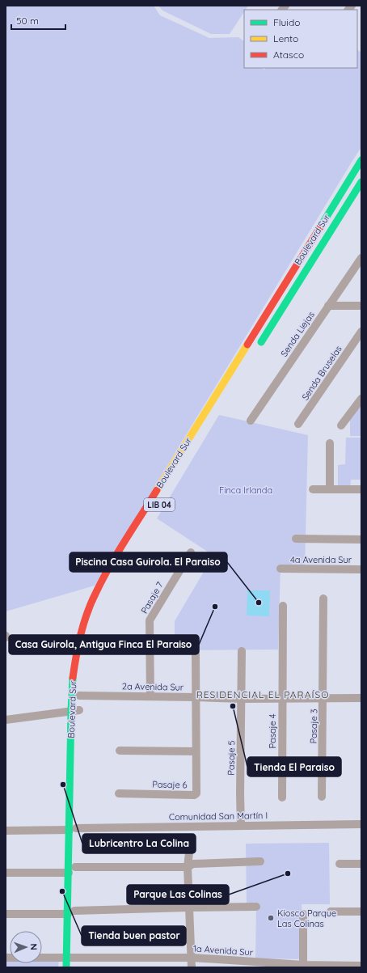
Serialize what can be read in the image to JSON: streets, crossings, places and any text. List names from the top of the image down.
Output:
{
  "streets": {
    "highway": ["Boulevard Sur", "LIB 04"],
    "street": [
      "Senda Liejas",
      "Senda Bruselas",
      "4a Avenida Sur",
      "Pasaje 7",
      "2a Avenida Sur",
      "Pasaje 3",
      "Pasaje 4",
      "Pasaje 5",
      "Pasaje 6",
      "Comunidad San Martín I",
      "1a Avenida Sur"
    ]
  },
  "crossings": [
    ["Boulevard Sur", "2a Avenida Sur"],
    ["Boulevard Sur", "Comunidad San Martín I"],
    ["Boulevard Sur", "1a Avenida Sur"],
    ["Pasaje 7", "2a Avenida Sur"],
    ["2a Avenida Sur", "Pasaje 3"],
    ["2a Avenida Sur", "Pasaje 4"],
    ["2a Avenida Sur", "Pasaje 5"],
    ["2a Avenida Sur", "Pasaje 6"],
    ["Pasaje 5", "Comunidad San Martín I"]
  ],
  "districts": ["RESIDENCIAL EL PARAÍSO"],
  "parks": ["Finca Irlanda"],
  "places": [
    "Piscina Casa Guirola. El Paraiso",
    "Casa Guirola, Antigua Finca El Paraiso",
    "Tienda El Paraiso",
    "Lubricentro La Colina",
    "Parque Las Colinas",
    "Tienda buen pastor",
    "Kiosco Parque Las Colinas"
  ],
  "legend": ["Fluido", "Lento", "Atasco"],
  "scale_bar": "50 m",
  "north": "right"
}
